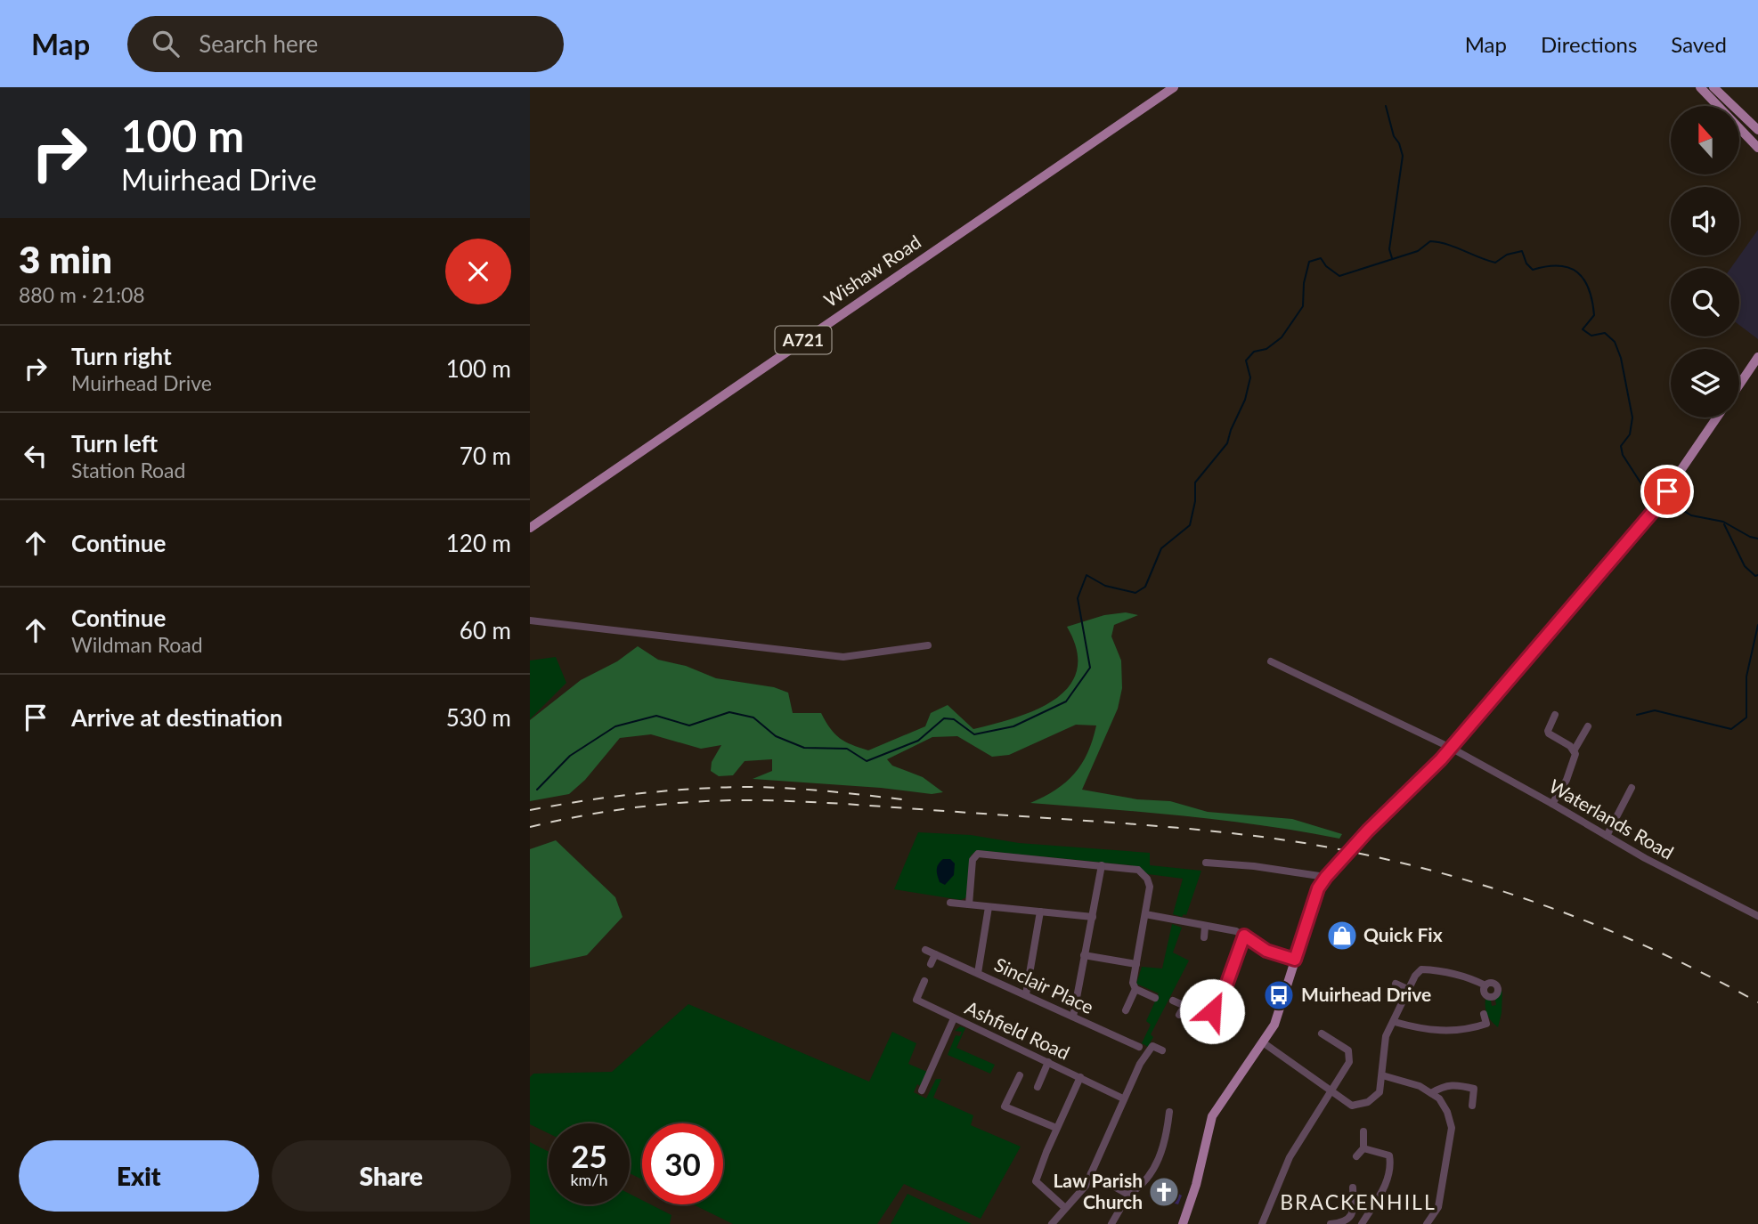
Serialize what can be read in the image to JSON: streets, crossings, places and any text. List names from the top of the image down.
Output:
{
  "streets": {
    "main road": ["Wishaw Road", "A721"],
    "street": ["Waterlands Road", "Sinclair Place", "Ashfield Road"]
  },
  "districts": ["BRACKENHILL"],
  "places": {
    "shop": ["Quick Fix"],
    "bus stop": ["Muirhead Drive"],
    "church": ["Law Parish Church"]
  },
  "north": "top",
  "page": {
    "header": "Map",
    "search": "Search here",
    "nav": ["Map", "Directions", "Saved"],
    "turn": ["100 m", "Muirhead Drive"],
    "heading": ["3 min", "880 m · 21:08"],
    "list": [
      {
        "name": "Turn right",
        "note": "Muirhead Drive",
        "value": "100 m"
      },
      {
        "name": "Turn left",
        "note": "Station Road",
        "value": "70 m"
      },
      {
        "name": "Continue",
        "value": "120 m"
      },
      {
        "name": "Continue",
        "note": "Wildman Road",
        "value": "60 m"
      },
      {
        "name": "Arrive at destination",
        "value": "530 m"
      }
    ],
    "speed": "25 km/h",
    "limit": "30",
    "buttons": ["Exit", "Share"]
  }
}
